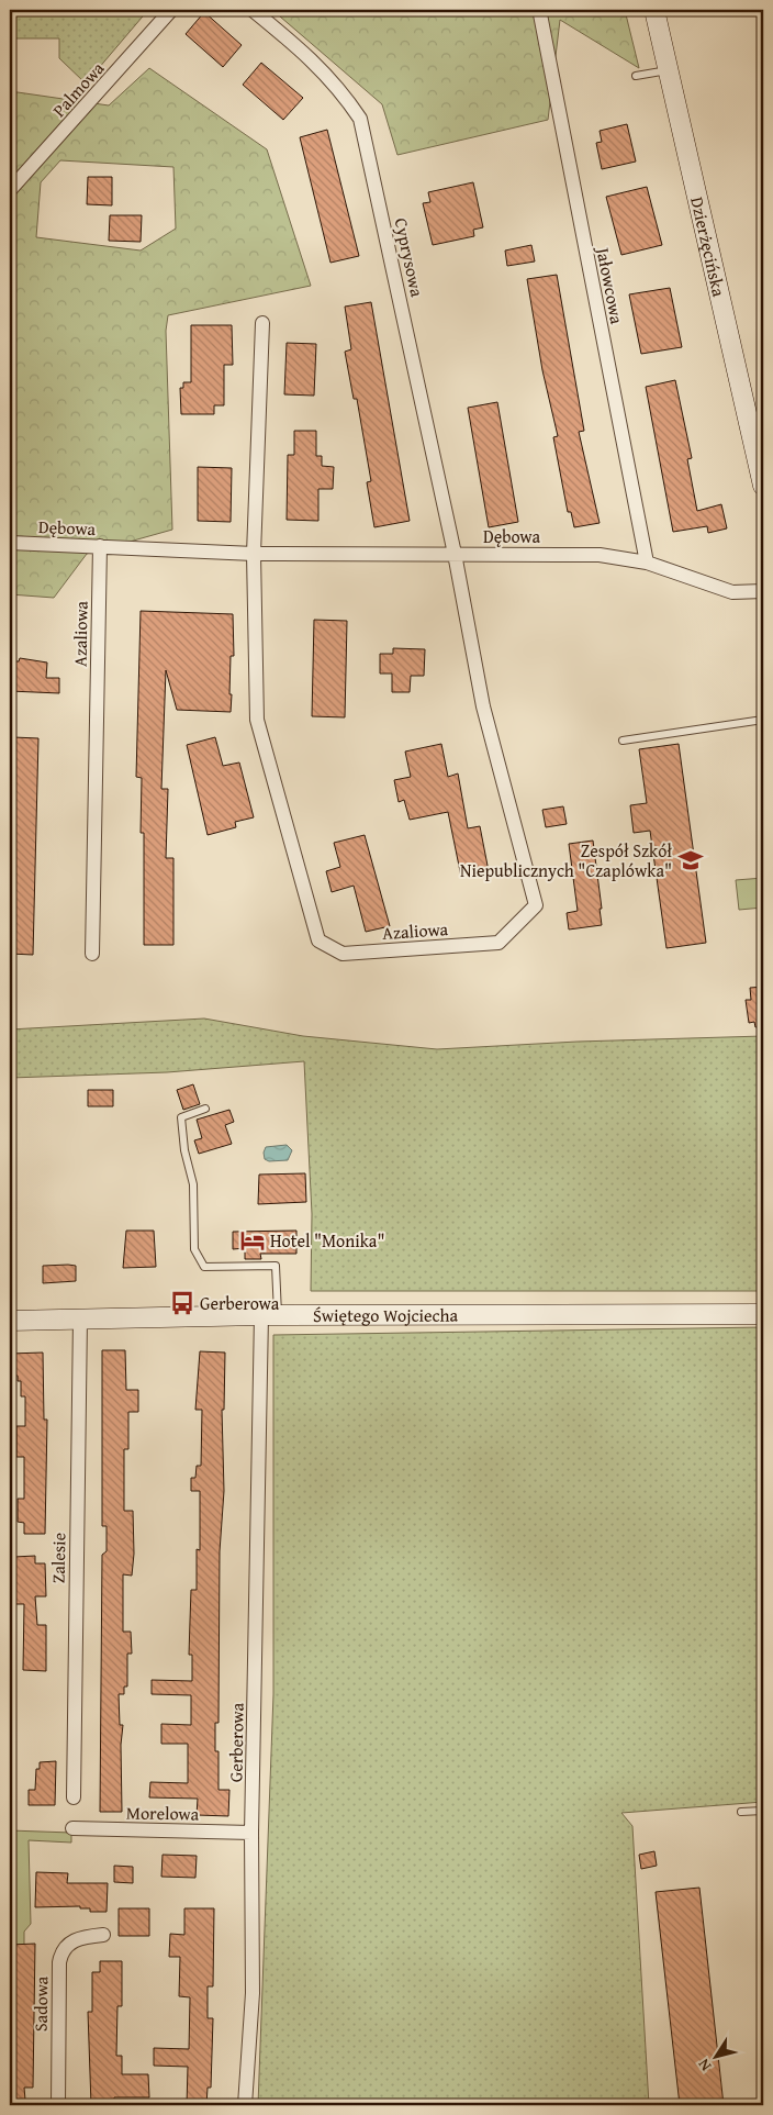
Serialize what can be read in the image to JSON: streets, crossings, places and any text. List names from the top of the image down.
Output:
{
  "streets": {
    "street": [
      "Palmowa",
      "Dzierżęcińska",
      "Cyprysowa",
      "Jałowcowa",
      "Dębowa",
      "Azaliowa",
      "Świętego Wojciecha",
      "Zalesie",
      "Gerberowa",
      "Morelowa",
      "Sadowa"
    ]
  },
  "crossings": [
    ["Cyprysowa", "Dębowa"],
    ["Cyprysowa", "Azaliowa"],
    ["Jałowcowa", "Dębowa"],
    ["Dębowa", "Azaliowa"],
    ["Świętego Wojciecha", "Zalesie"],
    ["Świętego Wojciecha", "Gerberowa"],
    ["Gerberowa", "Morelowa"]
  ],
  "places": {
    "school or university": ["Zespół Szkół Niepublicznych \"Czaplówka\""],
    "hotel": ["Hotel \"Monika\""],
    "bus stop": ["Gerberowa"]
  },
  "north": "bottom left"
}
